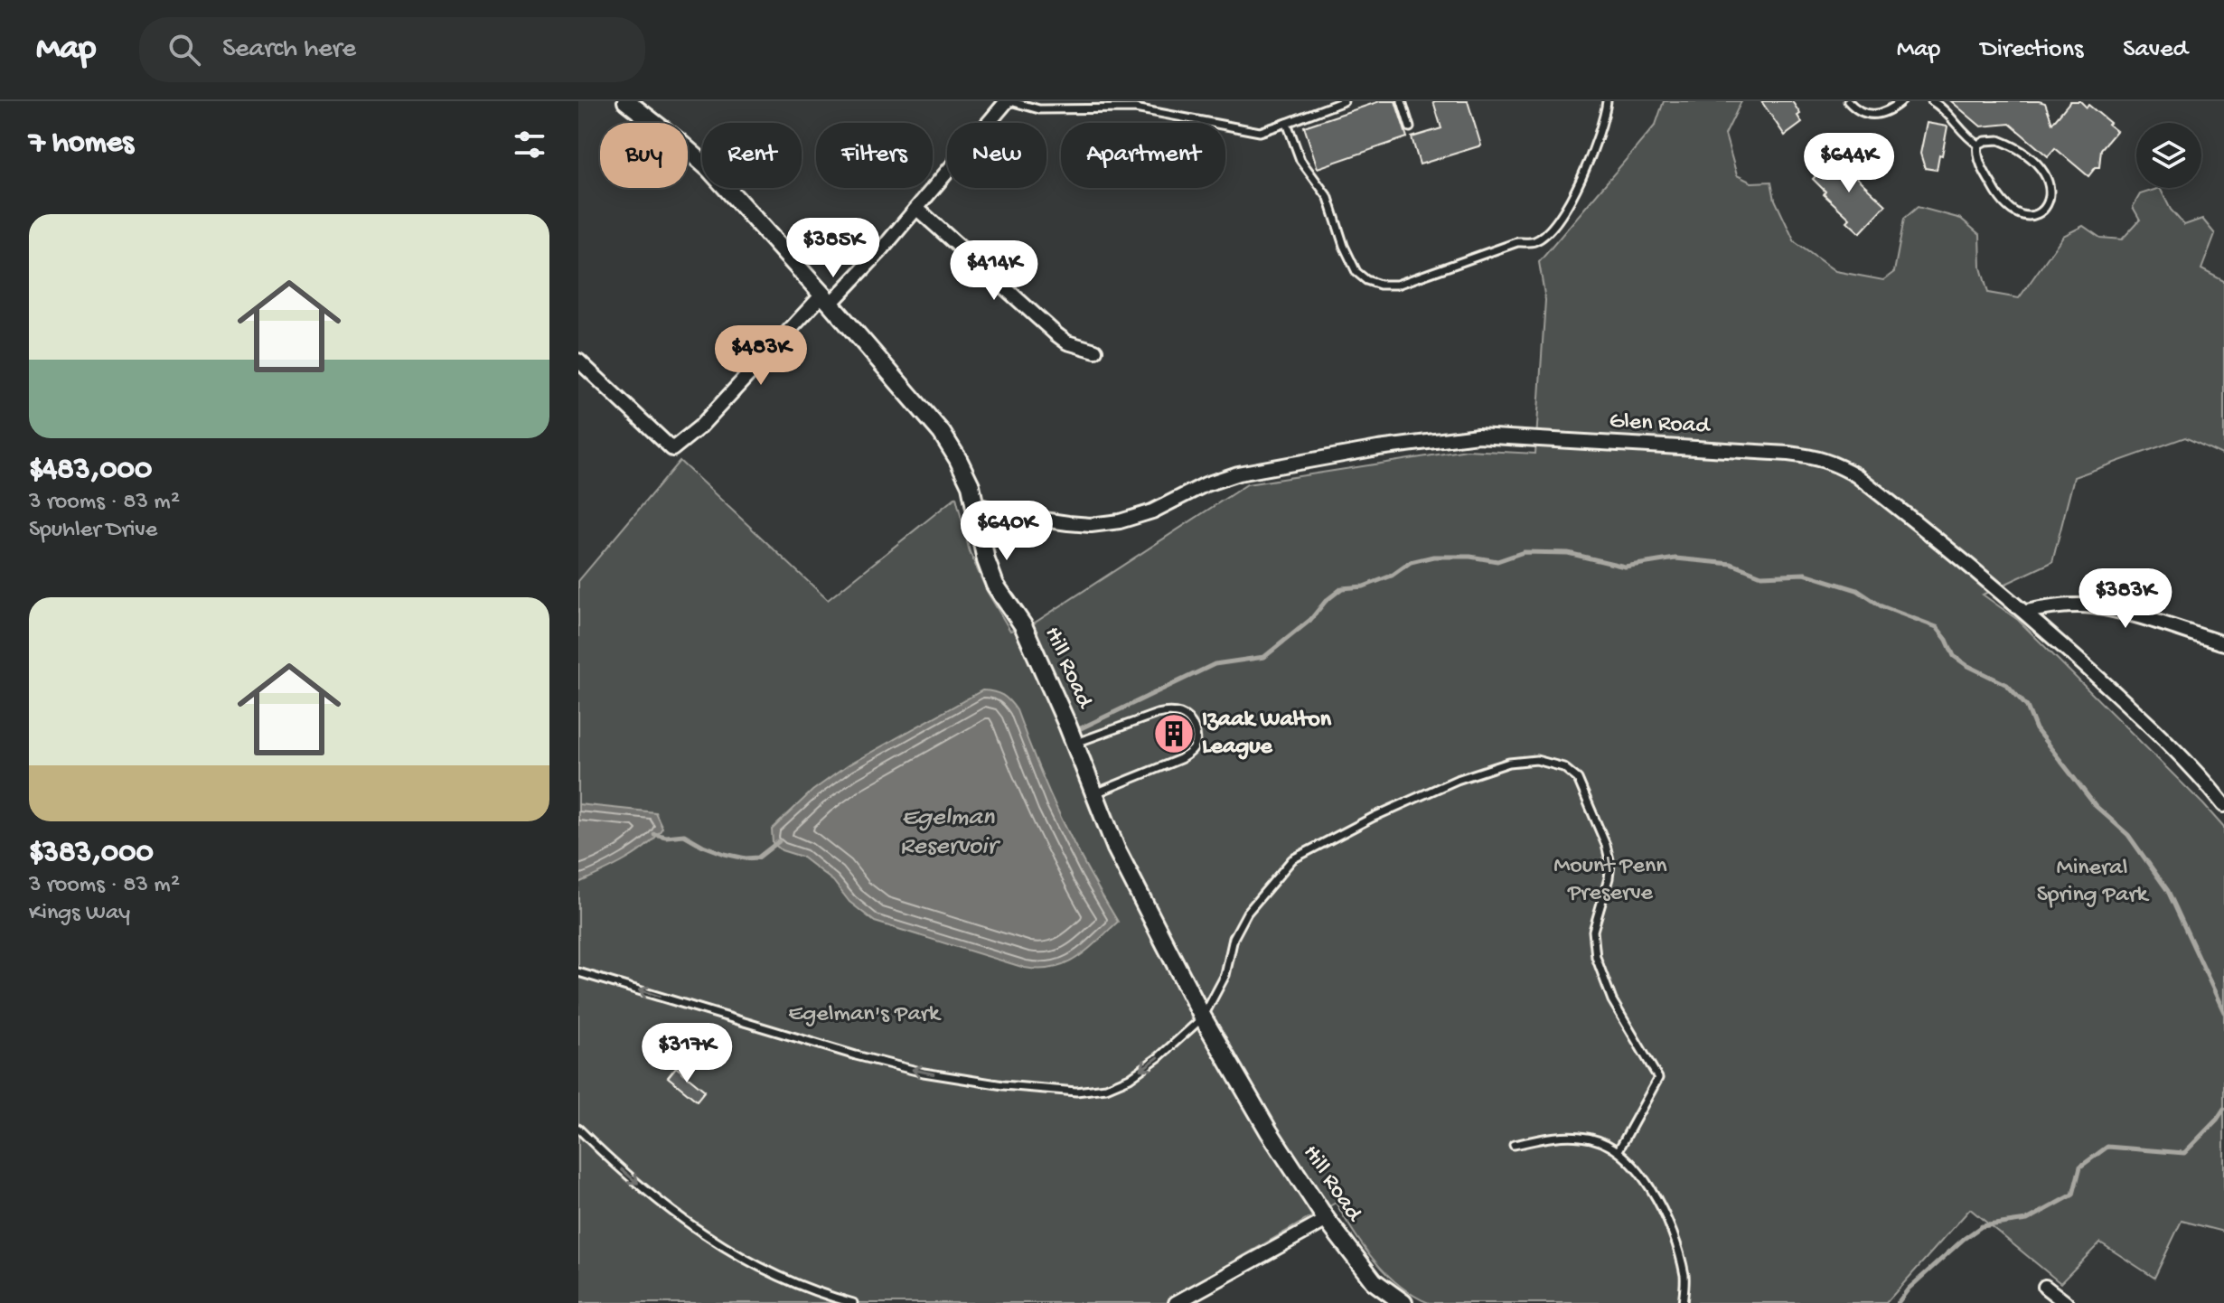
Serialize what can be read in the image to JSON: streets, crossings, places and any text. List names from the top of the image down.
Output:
{
  "streets": {
    "street": ["Glen Road", "Hill Road"]
  },
  "crossings": [
    ["Glen Road", "Hill Road"]
  ],
  "water": ["Egelman Reservoir"],
  "parks": ["Mount Penn Preserve", "Mineral Spring Park", "Egelman's Park"],
  "places": {
    "building": ["Izaak Walton League"]
  },
  "page": {
    "header": "Map",
    "search": "Search here",
    "nav": ["Map", "Directions", "Saved"],
    "heading": "7 homes",
    "chip": [
      "Buy",
      "Rent",
      "Filters",
      "New",
      "Apartment"
    ],
    "price": [
      "$644K",
      "$385K",
      "$414K",
      "$483K",
      "$640K",
      "$383K",
      "$317K"
    ],
    "list": [
      {
        "name": "$483,000",
        "note": "3 rooms · 83 m² · Spuhler Drive"
      },
      {
        "name": "$383,000",
        "note": "3 rooms · 83 m² · Kings Way"
      }
    ]
  }
}
